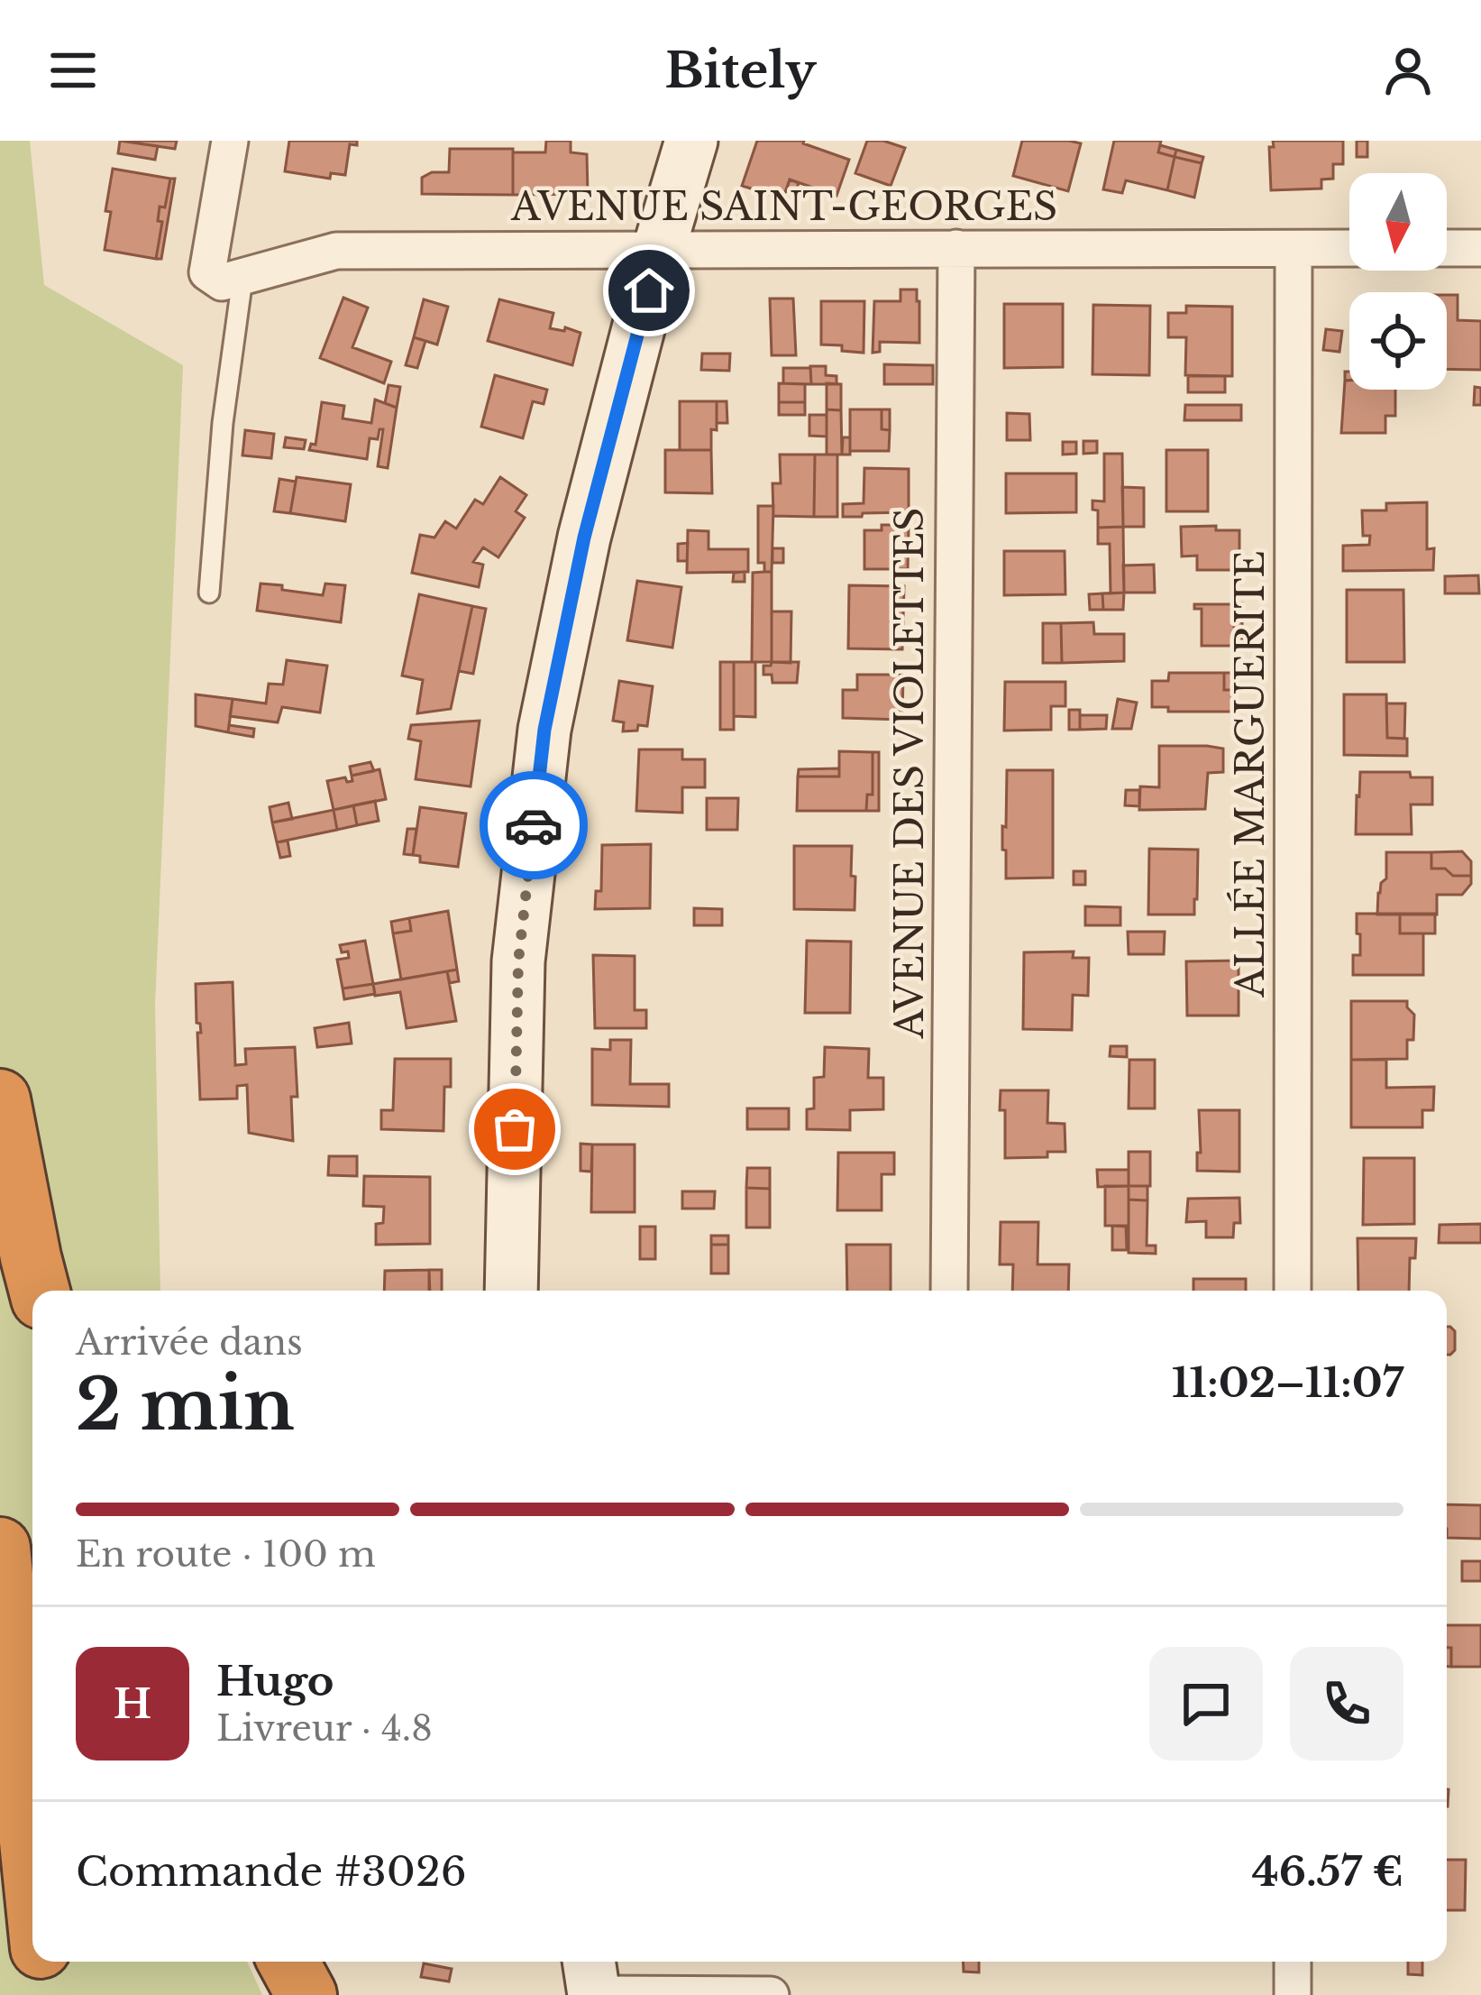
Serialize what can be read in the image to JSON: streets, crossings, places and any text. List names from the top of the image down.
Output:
{
  "streets": {
    "street": ["AVENUE SAINT-GEORGES", "AVENUE DES VIOLETTES", "ALLÉE MARGUERITE"]
  },
  "crossings": [
    ["AVENUE SAINT-GEORGES", "AVENUE DES VIOLETTES"],
    ["AVENUE SAINT-GEORGES", "ALLÉE MARGUERITE"]
  ],
  "north": "bottom",
  "page": {
    "header": "Bitely",
    "heading": ["2 min", "Arrivée dans", "11:02–11:07"],
    "panel": [
      "Hugo",
      "Livreur · 4.8",
      "Commande #3026",
      "46.57 €"
    ],
    "bar": "En route · 100 m",
    "round": "H"
  }
}
